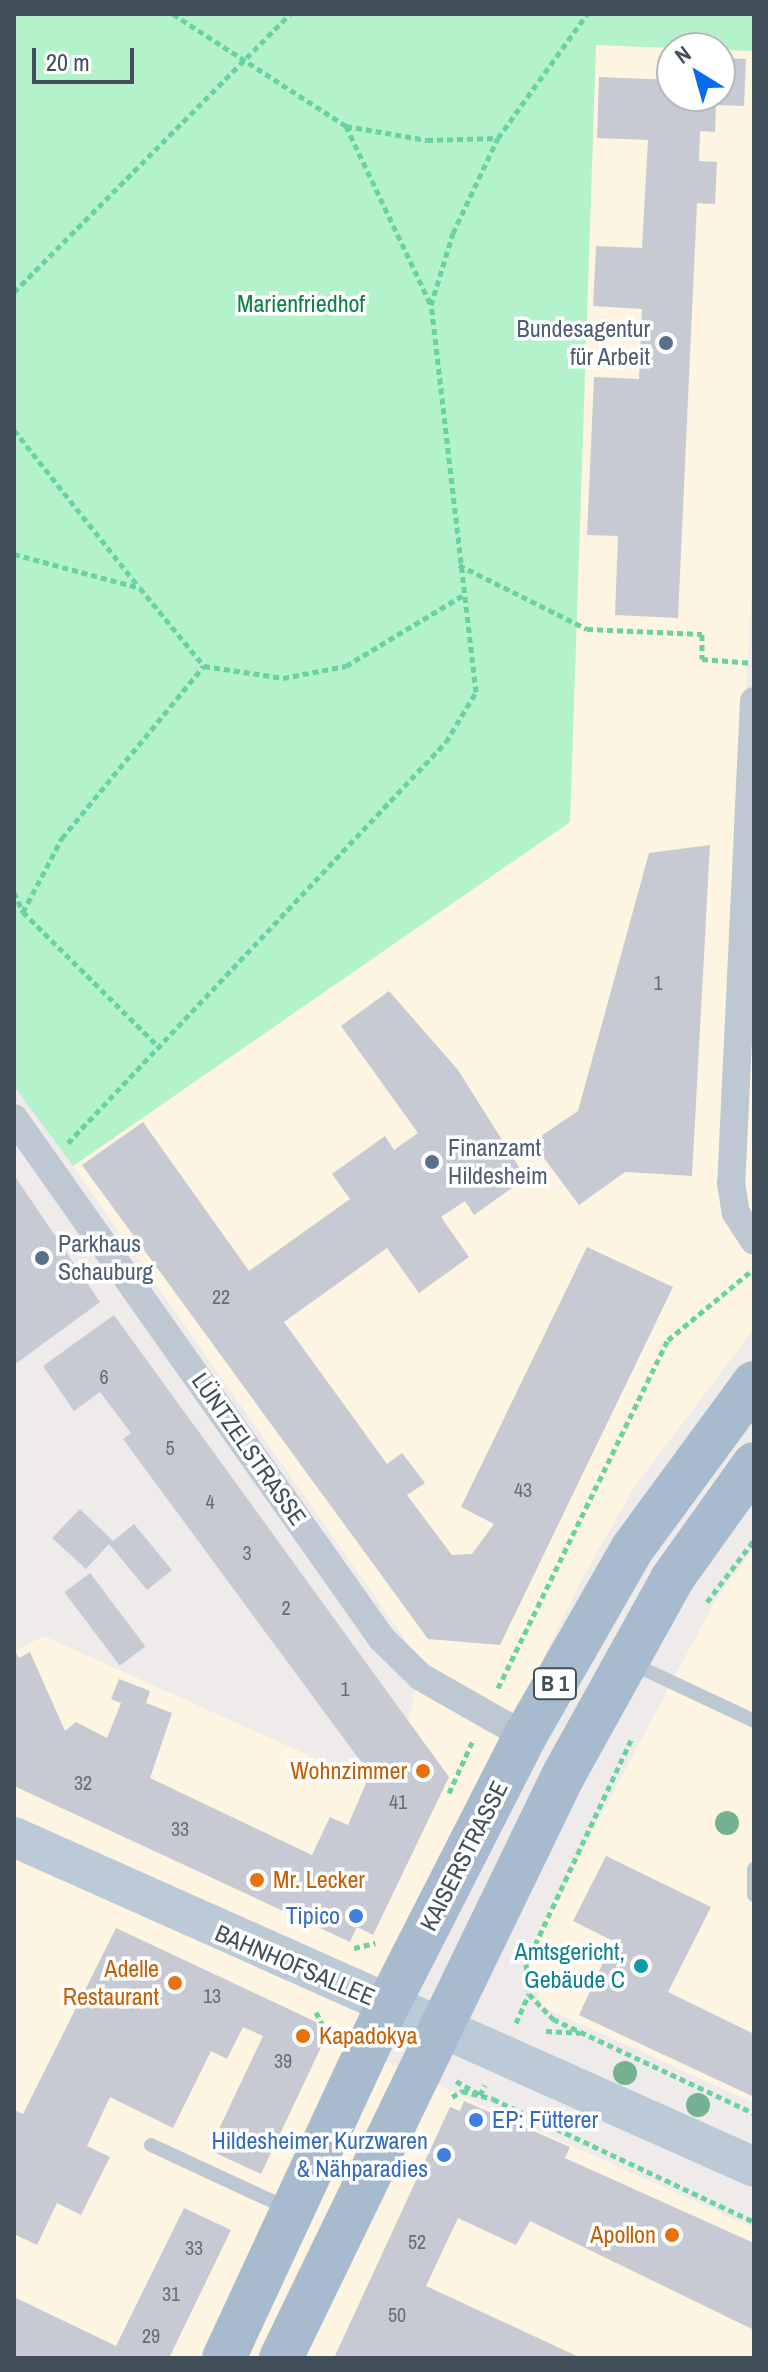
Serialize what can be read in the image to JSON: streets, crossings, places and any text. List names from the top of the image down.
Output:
{
  "streets": {
    "main road": ["B 1", "KAISERSTRASSE"],
    "street": ["LÜNTZELSTRASSE", "BAHNHOFSALLEE"]
  },
  "crossings": [
    ["LÜNTZELSTRASSE", "KAISERSTRASSE"],
    ["B 1", "BAHNHOFSALLEE"],
    ["KAISERSTRASSE", "BAHNHOFSALLEE"]
  ],
  "parks": ["Marienfriedhof"],
  "places": [
    "Bundesagentur für Arbeit",
    "Finanzamt Hildesheim",
    "Parkhaus Schauburg",
    "Wohnzimmer",
    "Mr. Lecker",
    "Tipico",
    "Amtsgericht, Gebäude C",
    "Adelle Restaurant",
    "Kapadokya",
    "EP: Fütterer",
    "Hildesheimer Kurzwaren & Nähparadies",
    "Apollon"
  ],
  "house_numbers": [
    "1",
    "22",
    "6",
    "5",
    "43",
    "4",
    "3",
    "2",
    "1",
    "32",
    "41",
    "33",
    "13",
    "39",
    "52",
    "33",
    "31",
    "50",
    "29"
  ],
  "scale_bar": "20 m",
  "north": "top left"
}
